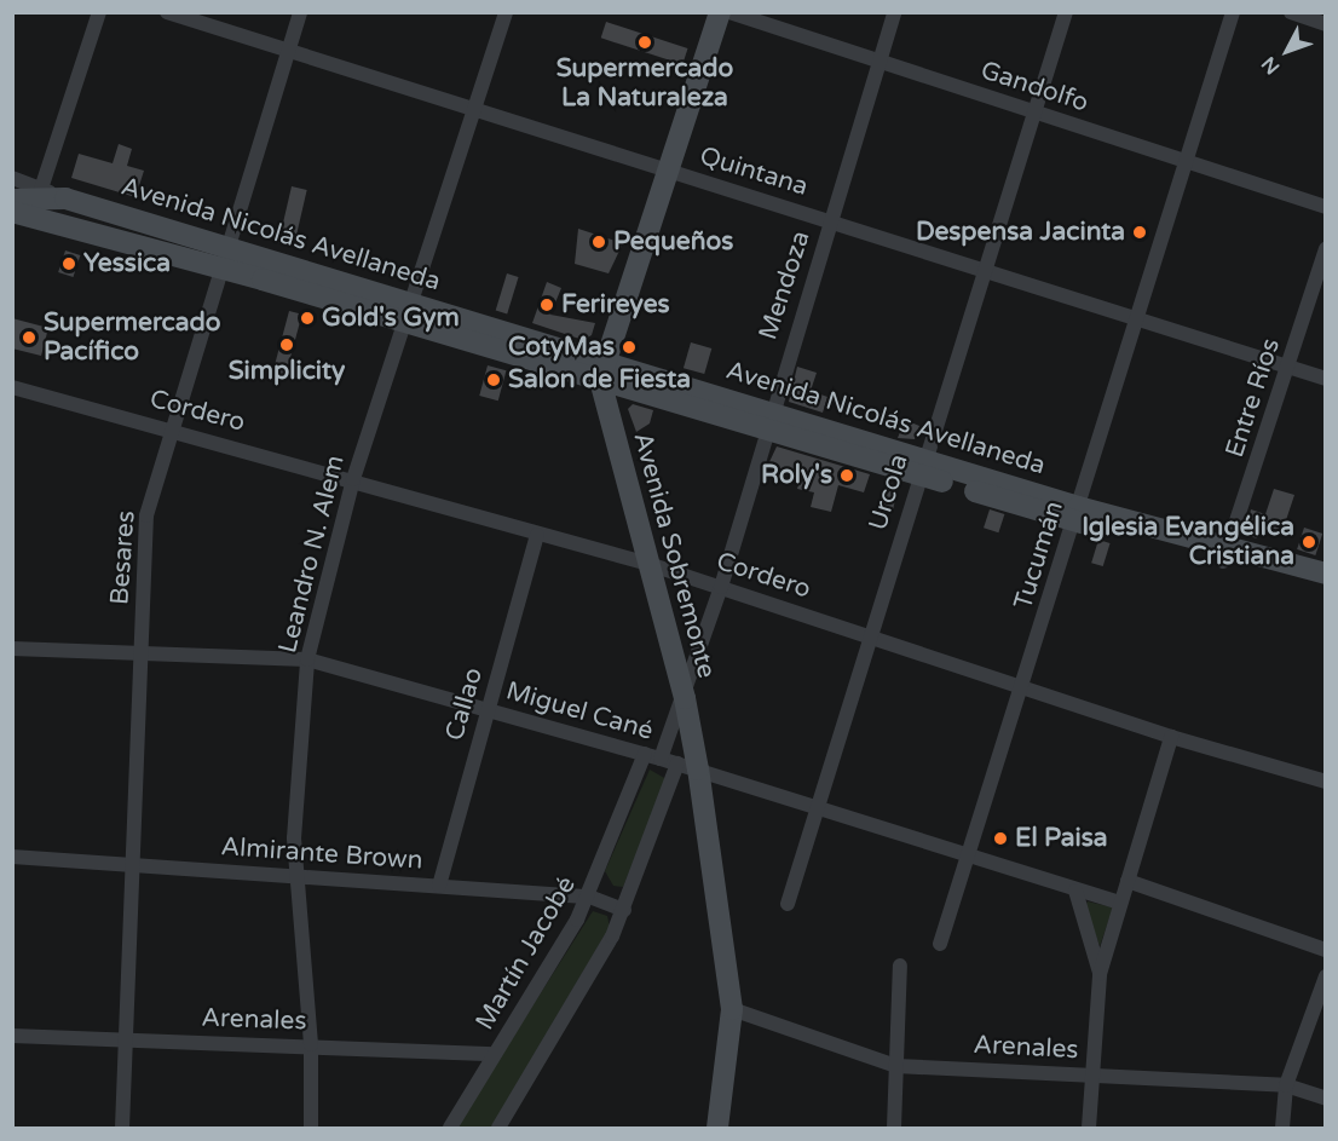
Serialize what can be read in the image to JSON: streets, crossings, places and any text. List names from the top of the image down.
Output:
{
  "streets": {
    "main road": ["Avenida Nicolás Avellaneda", "Avenida Sobremonte"],
    "street": [
      "Gandolfo",
      "Quintana",
      "Mendoza",
      "Entre Ríos",
      "Cordero",
      "Urcola",
      "Leandro N. Alem",
      "Tucumán",
      "Besares",
      "Callao",
      "Miguel Cané",
      "Almirante Brown",
      "Martín Jacobé",
      "Arenales"
    ]
  },
  "crossings": [
    ["Gandolfo", "Mendoza"],
    ["Gandolfo", "Urcola"],
    ["Gandolfo", "Tucumán"],
    ["Quintana", "Mendoza"],
    ["Quintana", "Entre Ríos"],
    ["Quintana", "Urcola"],
    ["Quintana", "Leandro N. Alem"],
    ["Quintana", "Tucumán"],
    ["Quintana", "Besares"],
    ["Avenida Nicolás Avellaneda", "Mendoza"],
    ["Avenida Nicolás Avellaneda", "Entre Ríos"],
    ["Avenida Nicolás Avellaneda", "Urcola"],
    ["Avenida Nicolás Avellaneda", "Leandro N. Alem"],
    ["Avenida Nicolás Avellaneda", "Avenida Sobremonte"],
    ["Avenida Nicolás Avellaneda", "Tucumán"],
    ["Avenida Nicolás Avellaneda", "Besares"],
    ["Mendoza", "Cordero"],
    ["Mendoza", "Avenida Sobremonte"],
    ["Mendoza", "Miguel Cané"],
    ["Cordero", "Urcola"],
    ["Cordero", "Leandro N. Alem"],
    ["Cordero", "Avenida Sobremonte"],
    ["Cordero", "Tucumán"],
    ["Cordero", "Besares"],
    ["Cordero", "Callao"],
    ["Urcola", "Miguel Cané"],
    ["Leandro N. Alem", "Miguel Cané"],
    ["Leandro N. Alem", "Almirante Brown"],
    ["Leandro N. Alem", "Arenales"],
    ["Avenida Sobremonte", "Miguel Cané"],
    ["Avenida Sobremonte", "Arenales"],
    ["Tucumán", "Miguel Cané"],
    ["Besares", "Miguel Cané"],
    ["Besares", "Almirante Brown"],
    ["Besares", "Arenales"],
    ["Callao", "Miguel Cané"],
    ["Callao", "Almirante Brown"],
    ["Miguel Cané", "Martín Jacobé"],
    ["Almirante Brown", "Martín Jacobé"],
    ["Martín Jacobé", "Arenales"]
  ],
  "places": [
    "Supermercado La Naturaleza",
    "Despensa Jacinta",
    "Pequeños",
    "Yessica",
    "Ferireyes",
    "Gold's Gym",
    "Supermercado Pacífico",
    "Simplicity",
    "CotyMas",
    "Salon de Fiesta",
    "Roly's",
    "Iglesia Evangélica Cristiana",
    "El Paisa"
  ],
  "north": "bottom left"
}
